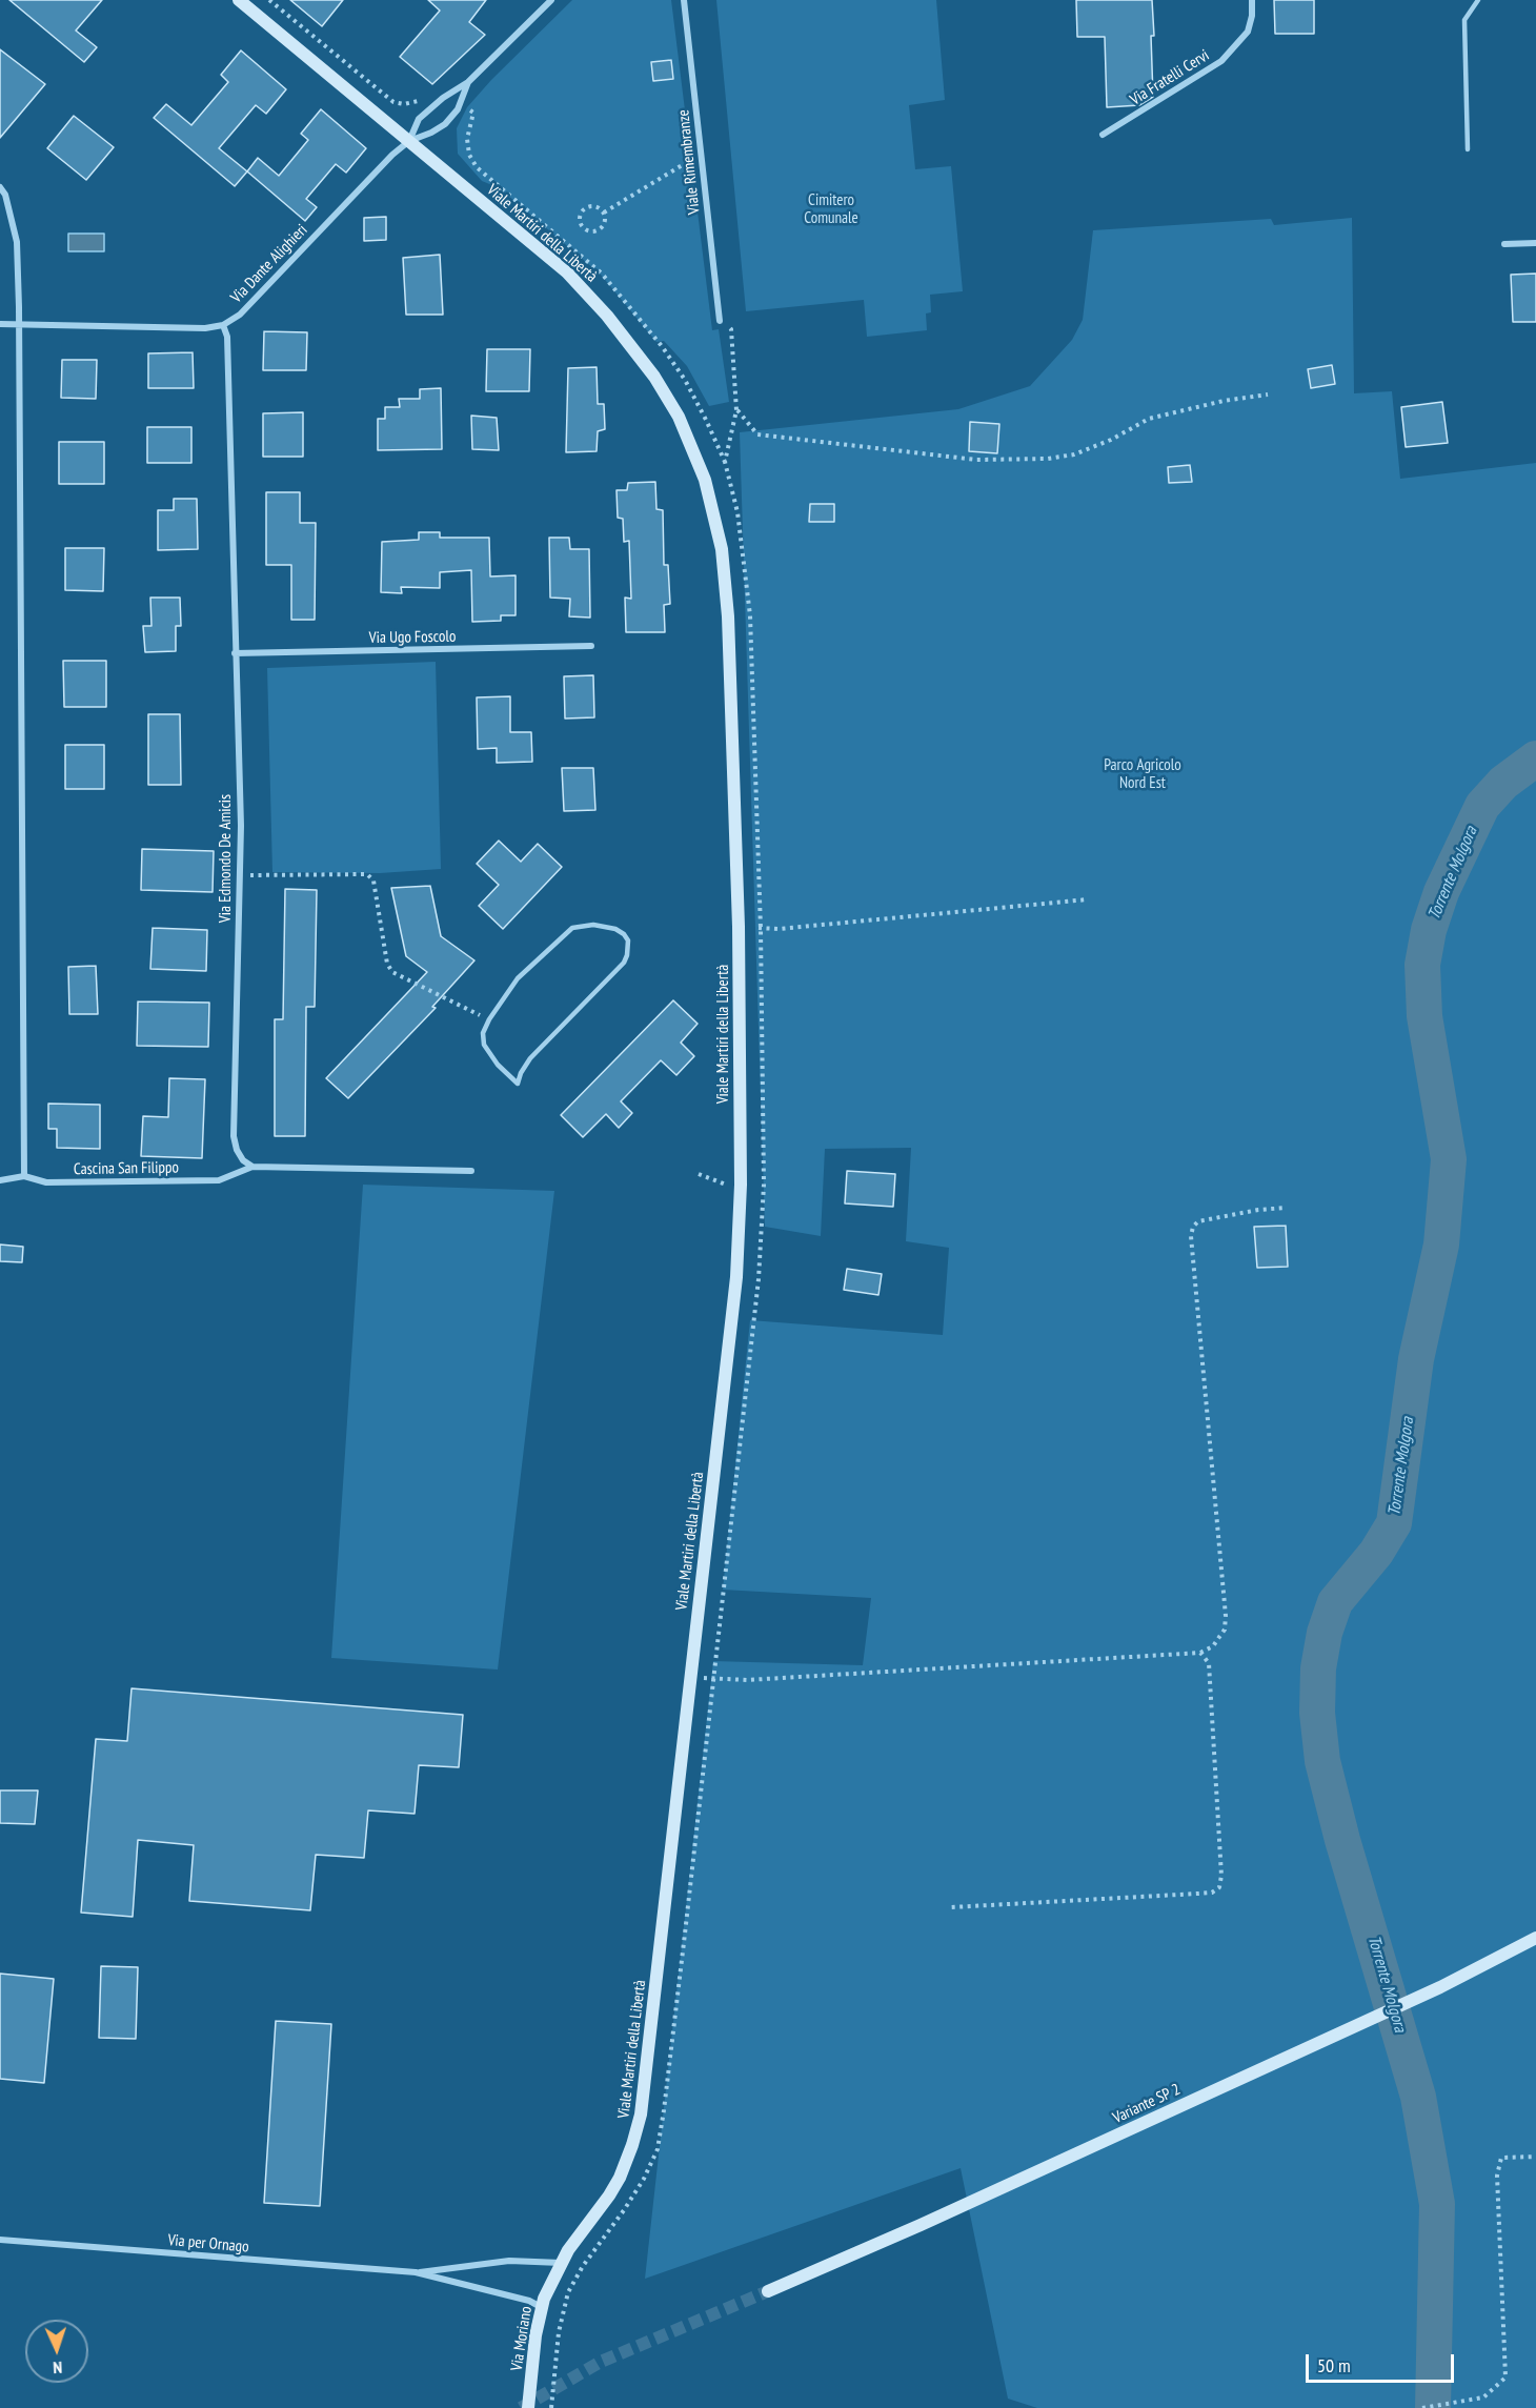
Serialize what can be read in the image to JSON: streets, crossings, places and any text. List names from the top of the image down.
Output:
{
  "streets": {
    "street": [
      "Via Fratelli Cervi",
      "Viale Rimembranze",
      "Viale Martiri della Libertà",
      "Via Dante Alighieri",
      "Via Ugo Foscolo",
      "Via Edmondo De Amicis",
      "Cascina San Filippo",
      "Variante SP 2",
      "Via per Ornago",
      "Via Moriano"
    ]
  },
  "crossings": [
    ["Viale Martiri della Libertà", "Via Dante Alighieri"],
    ["Viale Martiri della Libertà", "Via Moriano"],
    ["Via Dante Alighieri", "Via Edmondo De Amicis"],
    ["Via Ugo Foscolo", "Via Edmondo De Amicis"],
    ["Via Edmondo De Amicis", "Cascina San Filippo"],
    ["Via per Ornago", "Via Moriano"]
  ],
  "water": ["Torrente Molgora"],
  "parks": ["Cimitero Comunale", "Parco Agricolo Nord Est"],
  "scale_bar": "50 m",
  "north": "bottom"
}
